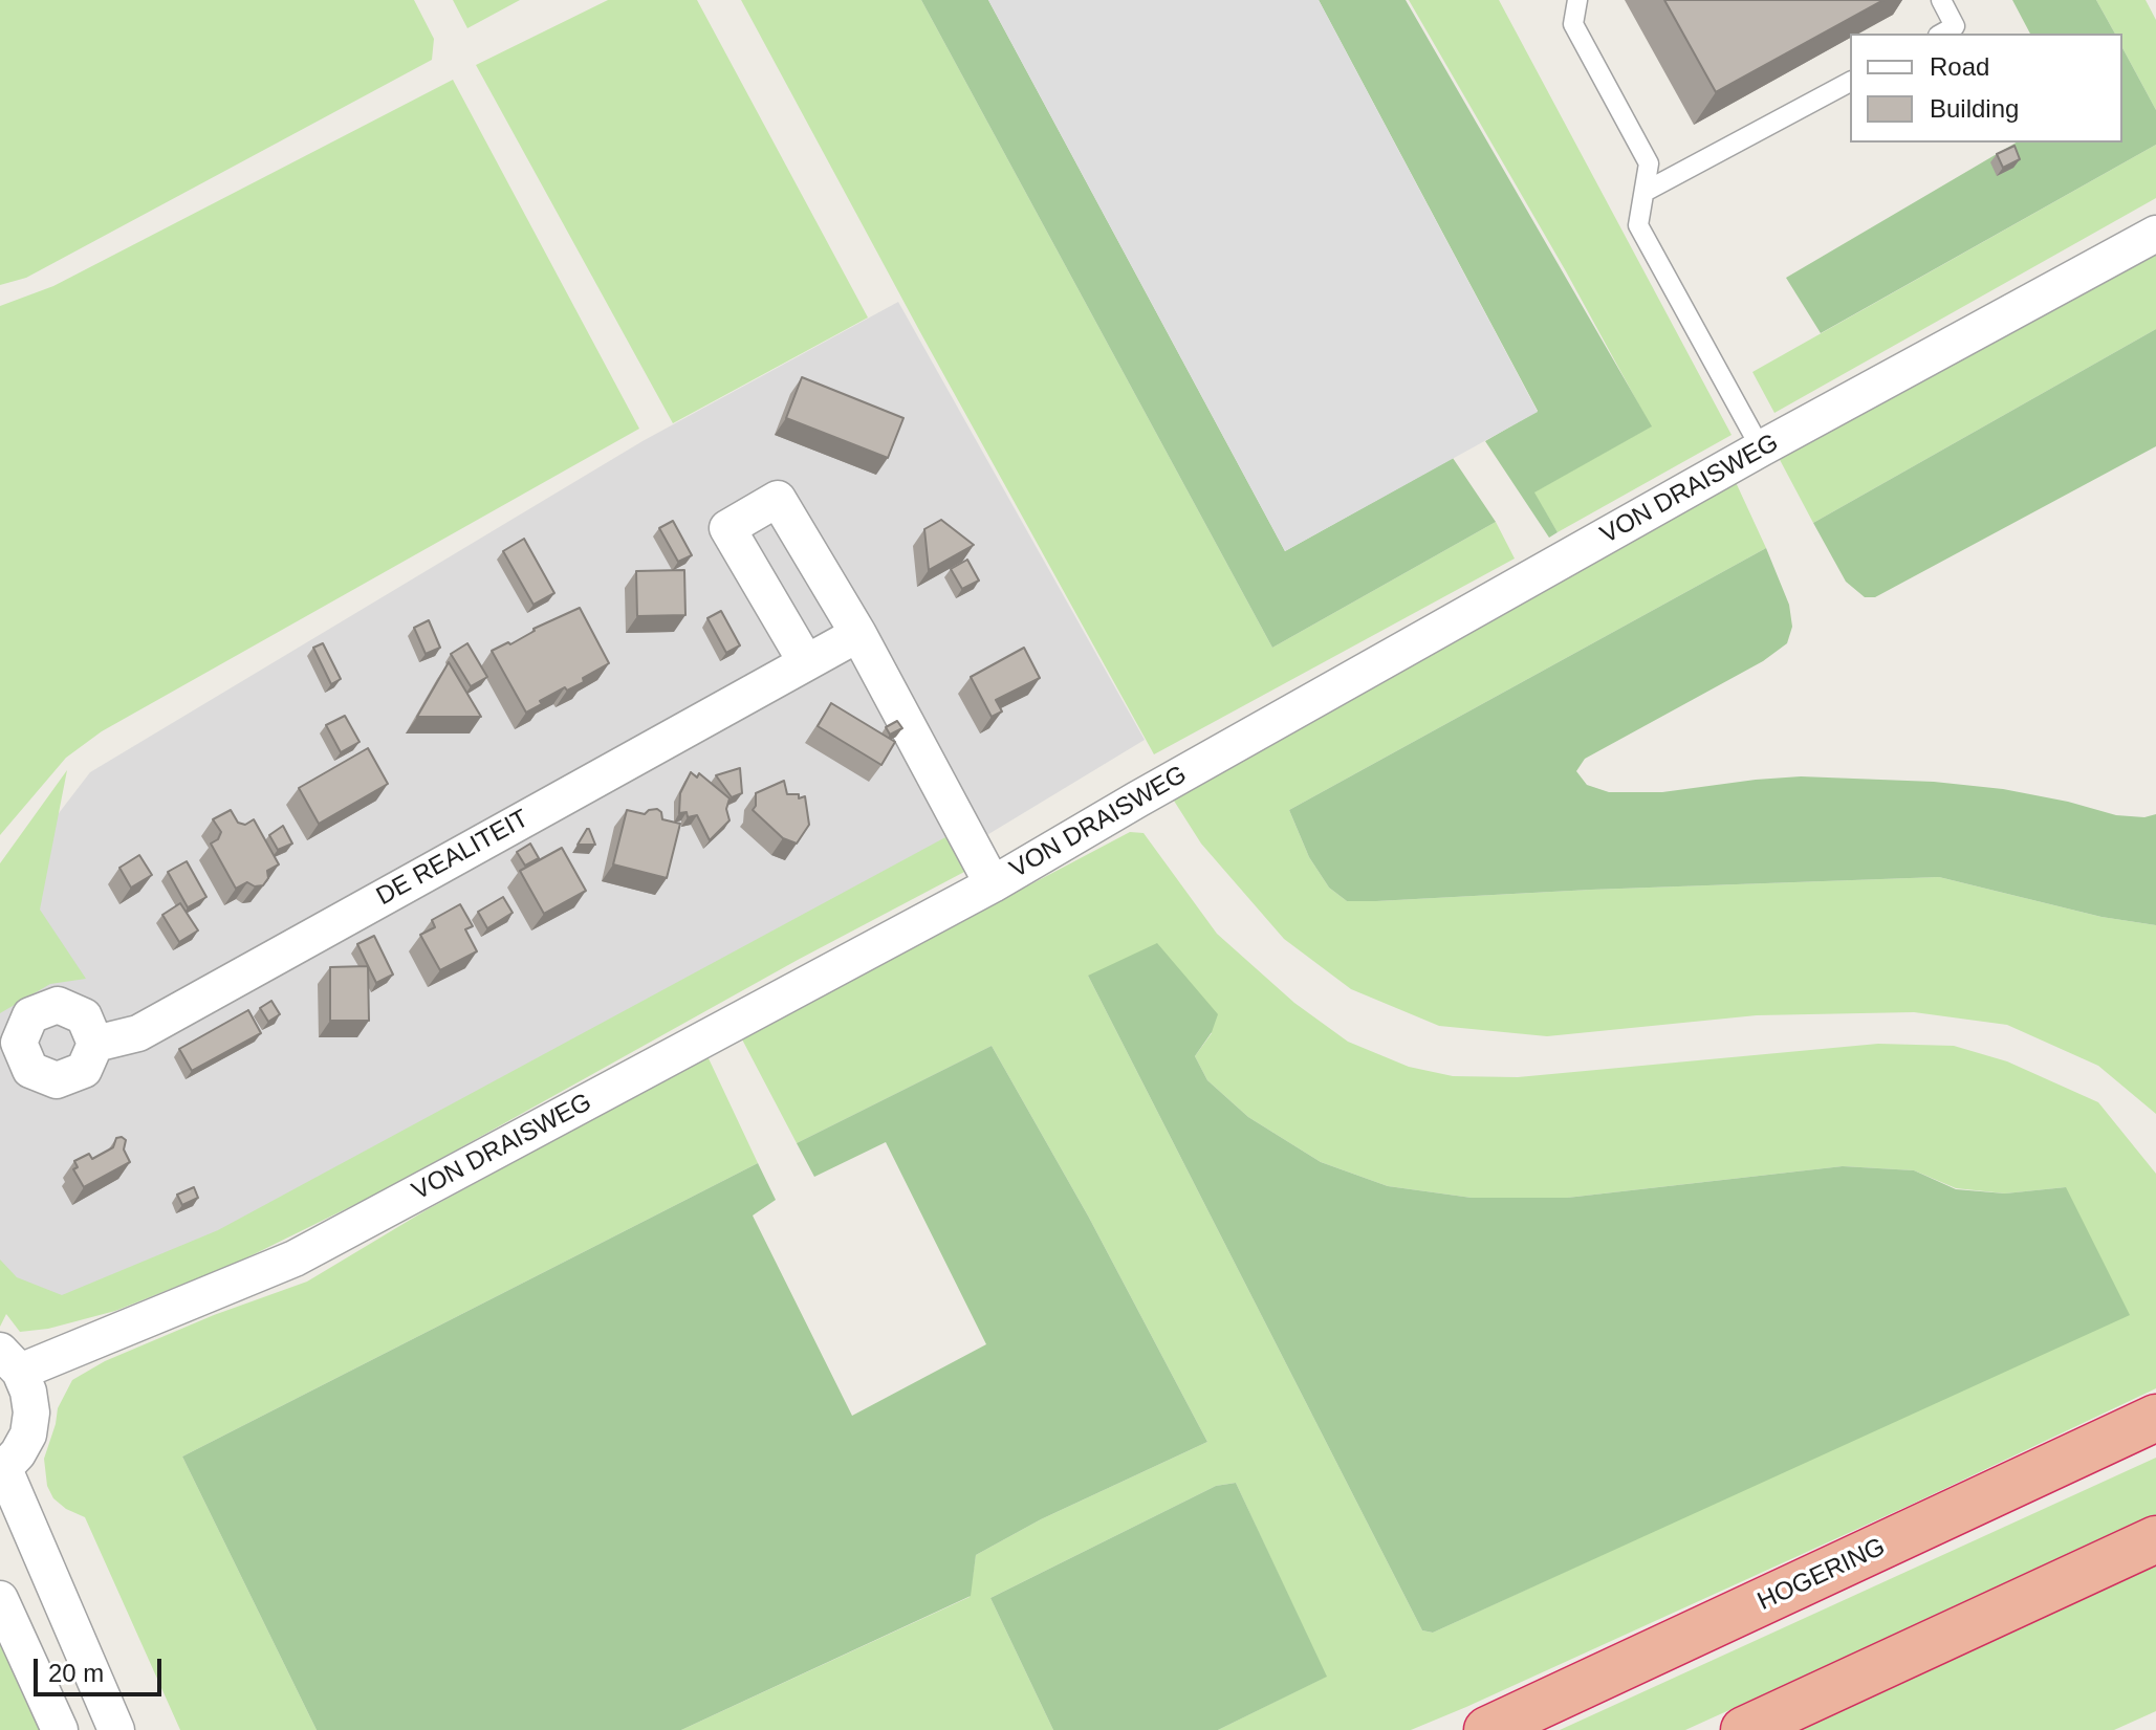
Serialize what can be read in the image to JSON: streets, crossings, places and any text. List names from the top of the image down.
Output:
{
  "streets": {
    "highway": ["HOGERING"],
    "street": ["VON DRAISWEG", "DE REALITEIT"]
  },
  "legend": ["Road", "Building"],
  "scale_bar": "20 m"
}
